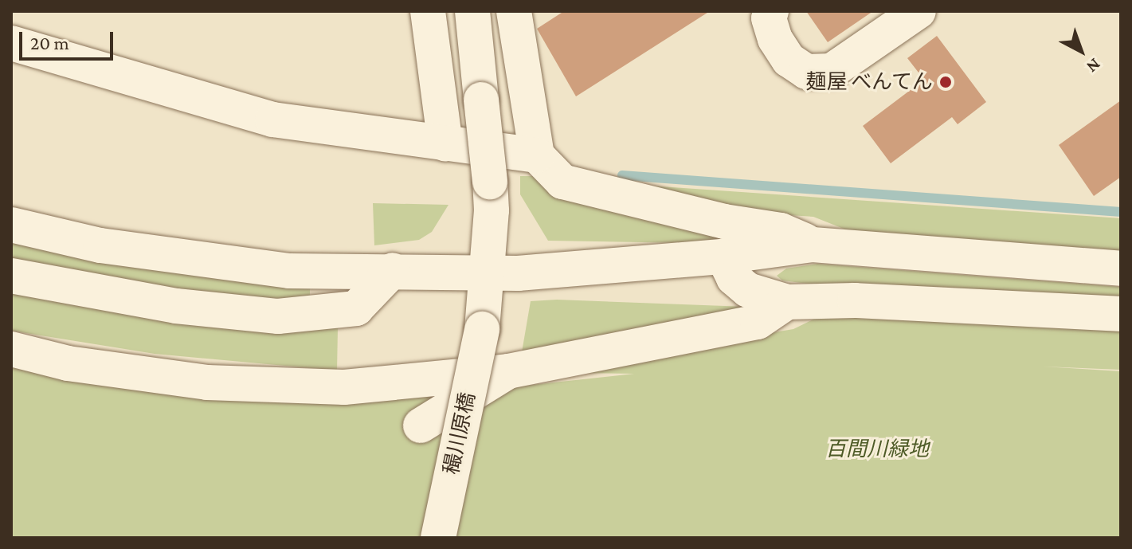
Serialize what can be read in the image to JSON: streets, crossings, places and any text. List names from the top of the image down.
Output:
{
  "streets": {
    "street": ["穝川原橋"]
  },
  "parks": ["百間川緑地"],
  "places": ["麺屋 べんてん"],
  "scale_bar": "20 m",
  "north": "bottom right"
}
